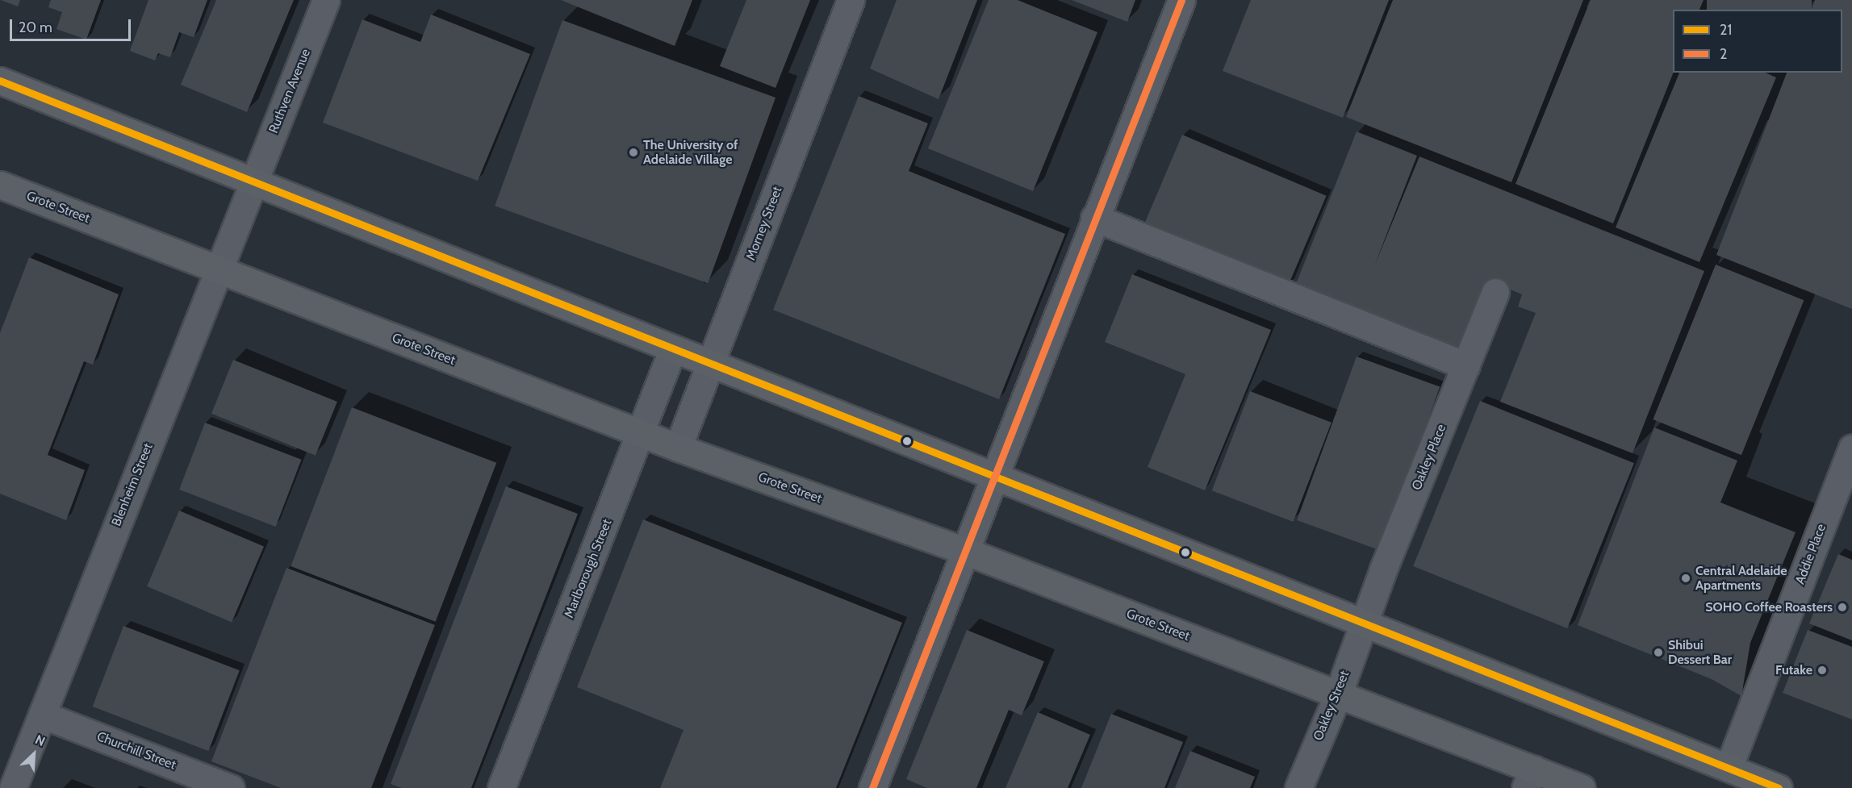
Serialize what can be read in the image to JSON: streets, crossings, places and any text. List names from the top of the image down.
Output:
{
  "streets": {
    "main road": ["Grote Street"],
    "street": [
      "Ruthven Avenue",
      "Morney Street",
      "Oakley Place",
      "Blenheim Street",
      "Addie Place",
      "Marlborough Street",
      "Oakley Street",
      "Churchill Street"
    ]
  },
  "crossings": [
    ["Ruthven Avenue", "Blenheim Street"],
    ["Grote Street", "Morney Street"],
    ["Grote Street", "Blenheim Street"],
    ["Grote Street", "Marlborough Street"],
    ["Grote Street", "Oakley Street"],
    ["Oakley Place", "Oakley Street"],
    ["Blenheim Street", "Churchill Street"]
  ],
  "places": [
    "The University of Adelaide Village",
    "Central Adelaide Apartments",
    "SOHO Coffee Roasters",
    "Shibui Dessert Bar",
    "Futake"
  ],
  "lines": ["transit line 2", "transit line 21"],
  "legend": ["21", "2"],
  "scale_bar": "20 m",
  "north": "top right"
}
